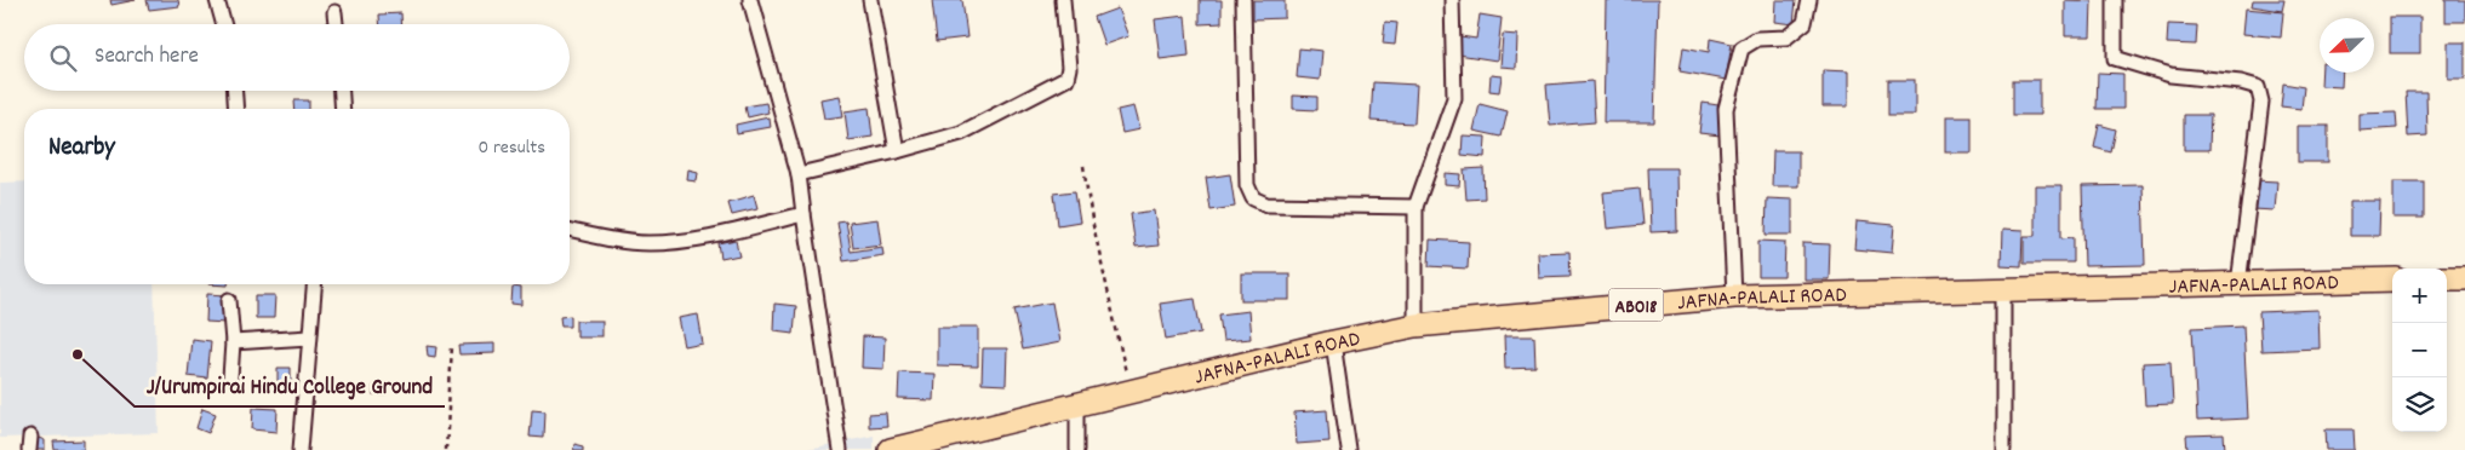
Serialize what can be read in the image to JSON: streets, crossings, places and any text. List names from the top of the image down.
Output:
{
  "streets": {
    "main road": ["JAFNA-PALALI ROAD", "AB018"]
  },
  "places": ["J/Urumpirai Hindu College Ground"],
  "north": "bottom left",
  "page": {
    "search": "Search here",
    "heading": ["Nearby", "0 results"],
    "map_buttons": ["+", "−"]
  }
}
